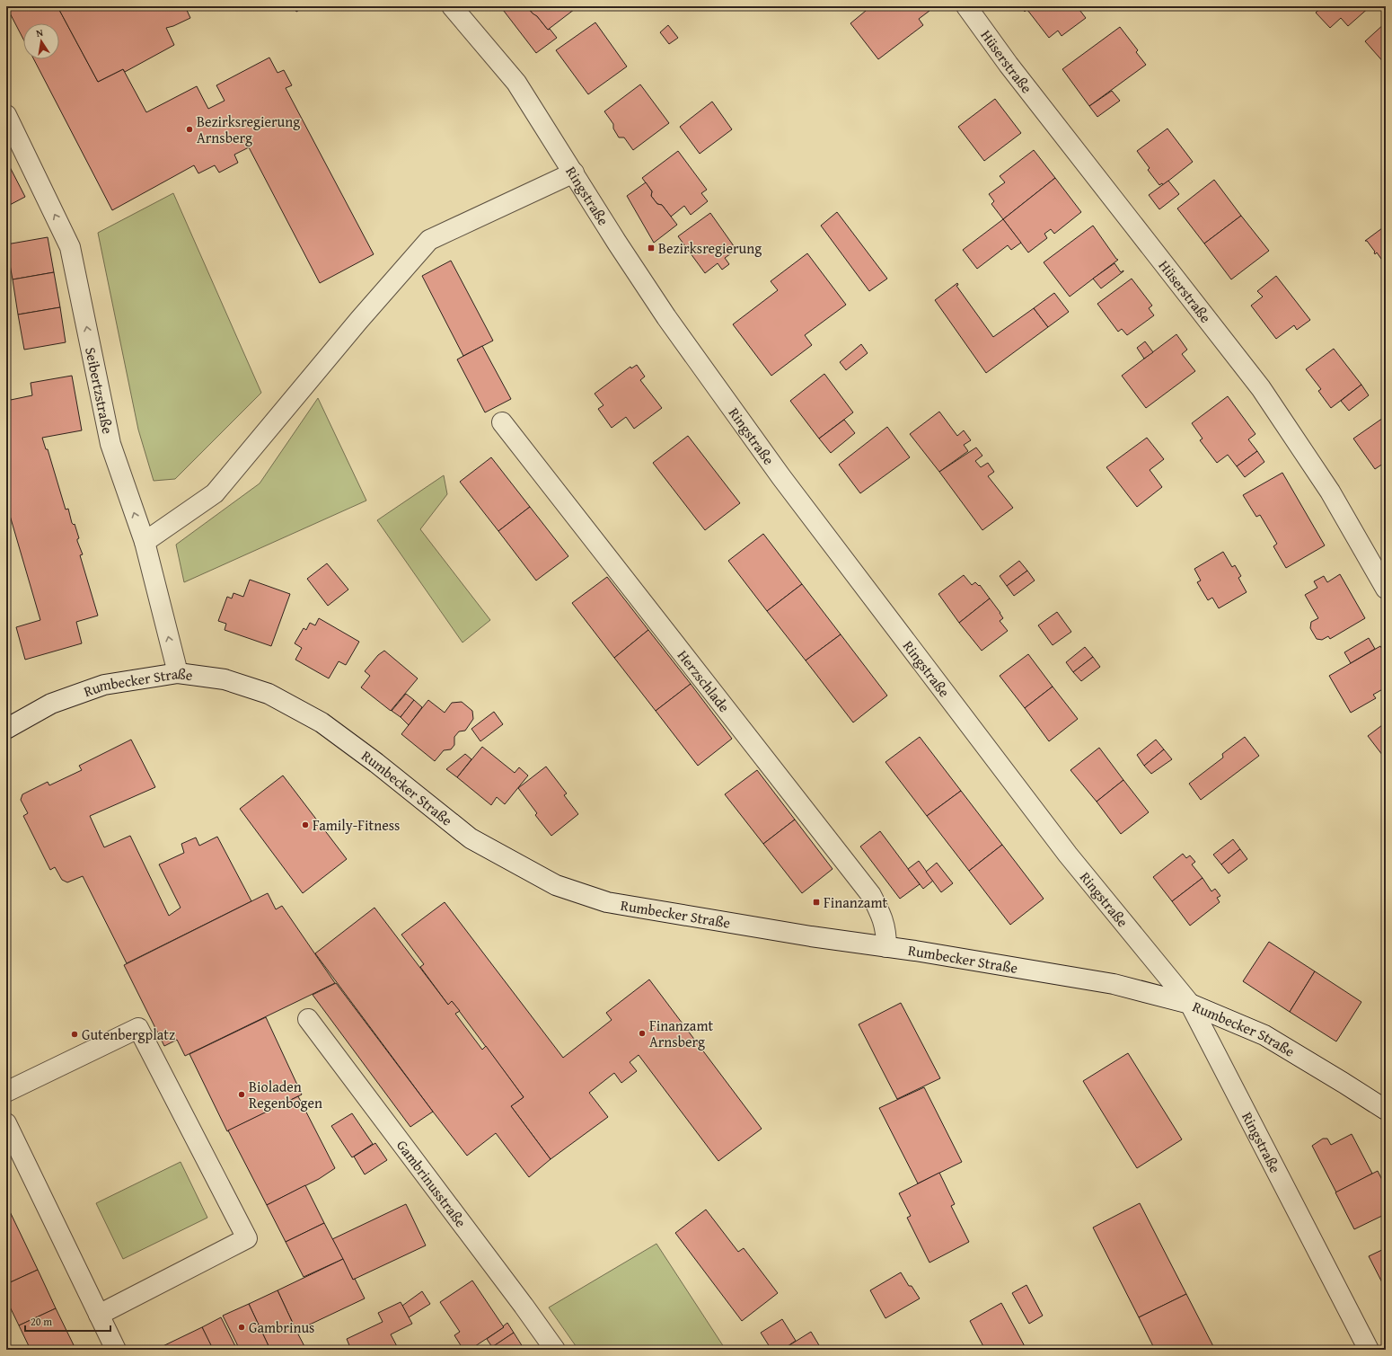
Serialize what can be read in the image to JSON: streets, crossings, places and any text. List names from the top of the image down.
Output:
{
  "streets": {
    "street": [
      "Hüserstraße",
      "Ringstraße",
      "Seibertzstraße",
      "Herzschlade",
      "Rumbecker Straße",
      "Gambrinusstraße"
    ]
  },
  "crossings": [
    ["Ringstraße", "Rumbecker Straße"],
    ["Seibertzstraße", "Rumbecker Straße"],
    ["Herzschlade", "Rumbecker Straße"]
  ],
  "one_way": ["Seibertzstraße"],
  "places": {
    "other": [
      "Bezirksregierung Arnsberg",
      "Family-Fitness",
      "Finanzamt Arnsberg",
      "Gutenbergplatz",
      "Bioladen Regenbogen",
      "Gambrinus"
    ],
    "transit": ["Bezirksregierung", "Finanzamt"]
  },
  "scale_bar": "20 m",
  "north": "top"
}
